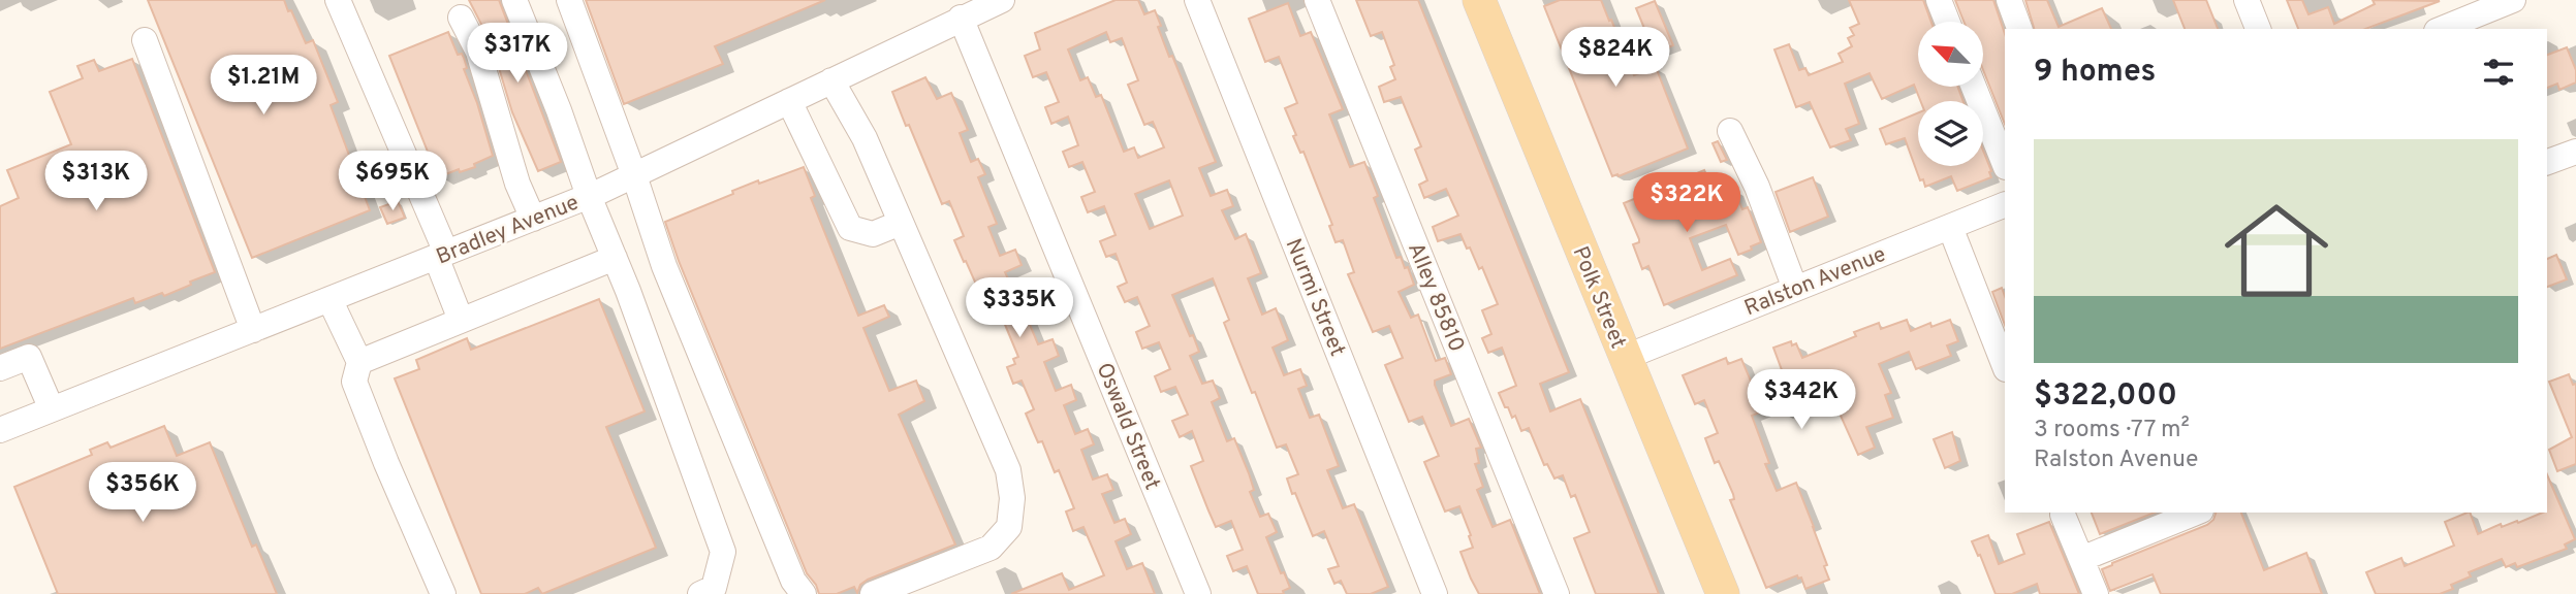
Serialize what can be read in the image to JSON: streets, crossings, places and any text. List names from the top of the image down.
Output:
{
  "streets": {
    "main road": ["Polk Street"],
    "street": [
      "Bradley Avenue",
      "Ralston Avenue",
      "Nurmi Street",
      "Alley 85810",
      "Oswald Street"
    ]
  },
  "crossings": [
    ["Bradley Avenue", "Oswald Street"],
    ["Ralston Avenue", "Polk Street"]
  ],
  "north": "top left",
  "page": {
    "price": [
      "$317K",
      "$824K",
      "$1.21M",
      "$313K",
      "$695K",
      "$322K",
      "$335K",
      "$342K",
      "$356K"
    ],
    "heading": "9 homes",
    "list": [
      {
        "name": "$322,000",
        "note": "3 rooms · 77 m² · Ralston Avenue"
      }
    ]
  }
}
